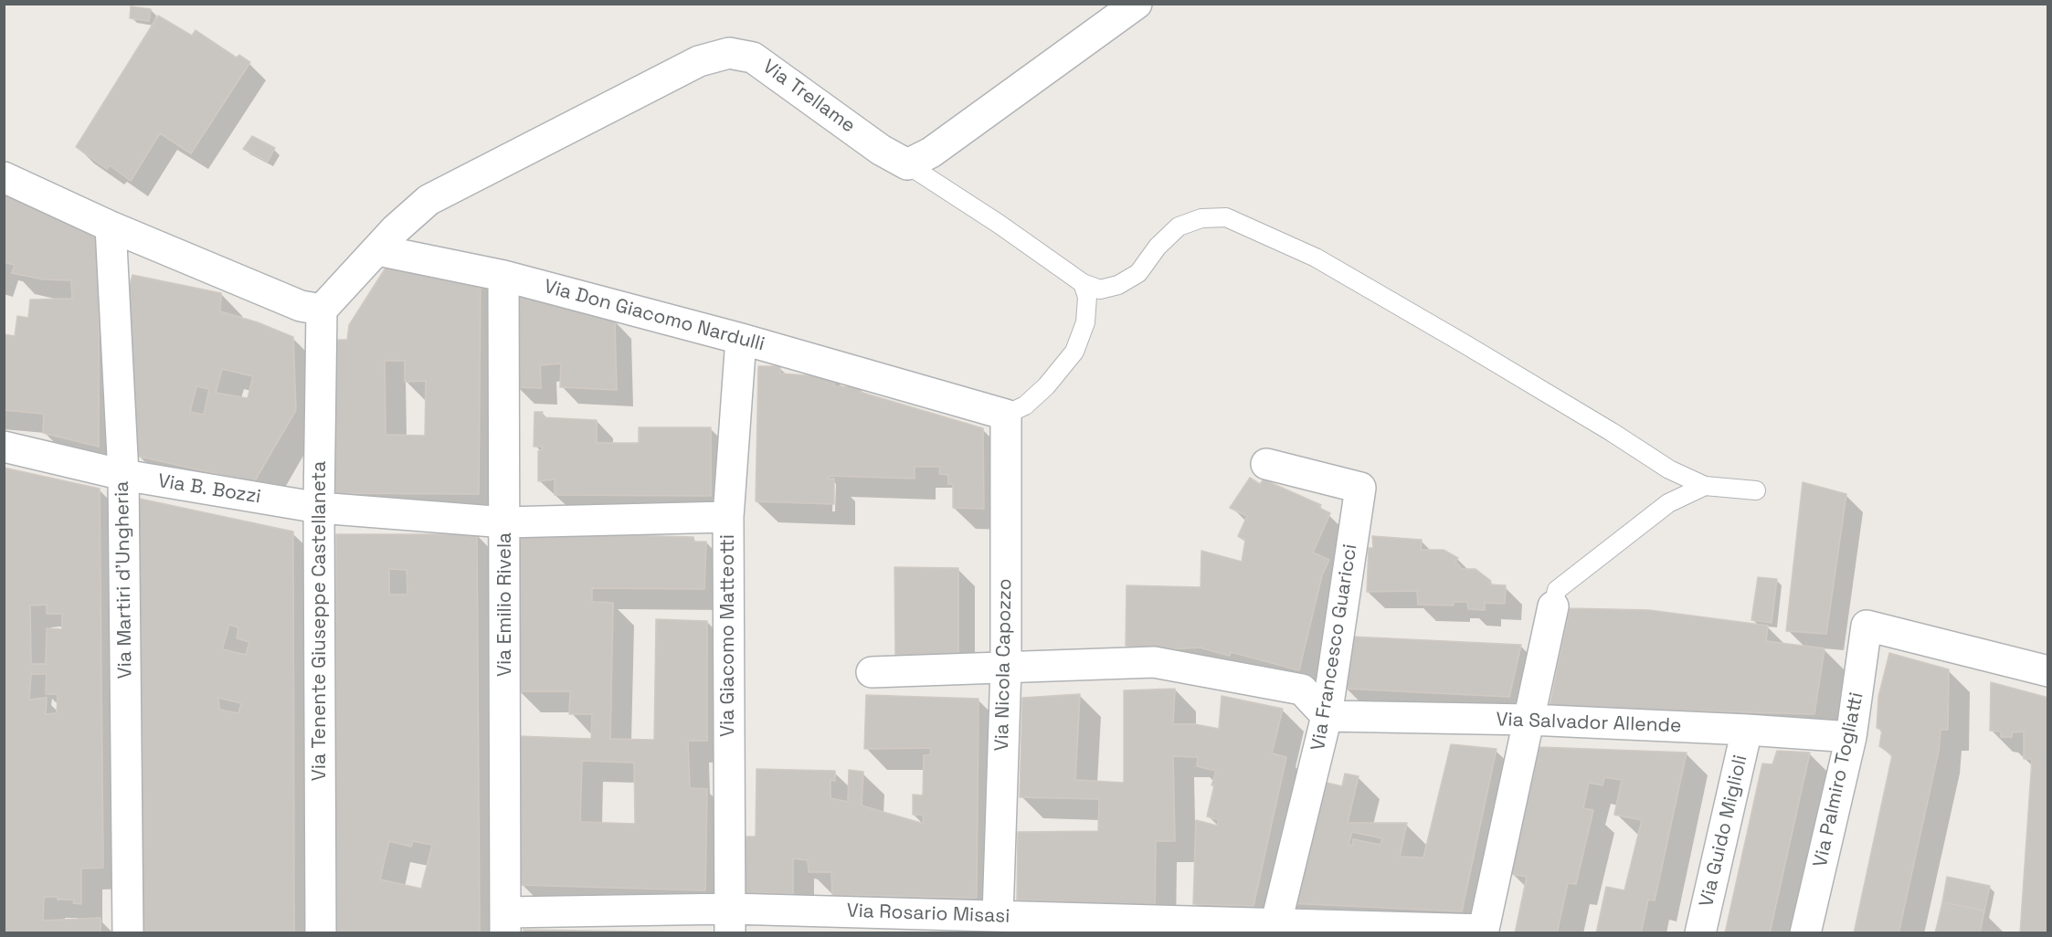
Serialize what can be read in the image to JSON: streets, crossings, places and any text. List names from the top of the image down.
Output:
{
  "streets": {
    "street": [
      "Via Trellame",
      "Via Don Giacomo Nardulli",
      "Via B. Bozzi",
      "Via Martiri d'Ungheria",
      "Via Emilio Rivela",
      "Via Tenente Giuseppe Castellaneta",
      "Via Giacomo Matteotti",
      "Via Francesco Guaricci",
      "Via Nicola Capozzo",
      "Via Salvador Allende",
      "Via Palmiro Togliatti",
      "Via Guido Miglioli",
      "Via Rosario Misasi"
    ]
  },
  "crossings": [
    ["Via Trellame", "Via Don Giacomo Nardulli"],
    ["Via Don Giacomo Nardulli", "Via Emilio Rivela"],
    ["Via Don Giacomo Nardulli", "Via Giacomo Matteotti"],
    ["Via Don Giacomo Nardulli", "Via Nicola Capozzo"],
    ["Via B. Bozzi", "Via Martiri d'Ungheria"],
    ["Via B. Bozzi", "Via Emilio Rivela"],
    ["Via B. Bozzi", "Via Tenente Giuseppe Castellaneta"],
    ["Via B. Bozzi", "Via Giacomo Matteotti"],
    ["Via Emilio Rivela", "Via Rosario Misasi"],
    ["Via Giacomo Matteotti", "Via Rosario Misasi"],
    ["Via Francesco Guaricci", "Via Salvador Allende"],
    ["Via Francesco Guaricci", "Via Rosario Misasi"],
    ["Via Nicola Capozzo", "Via Rosario Misasi"],
    ["Via Salvador Allende", "Via Palmiro Togliatti"],
    ["Via Salvador Allende", "Via Guido Miglioli"]
  ]
}
